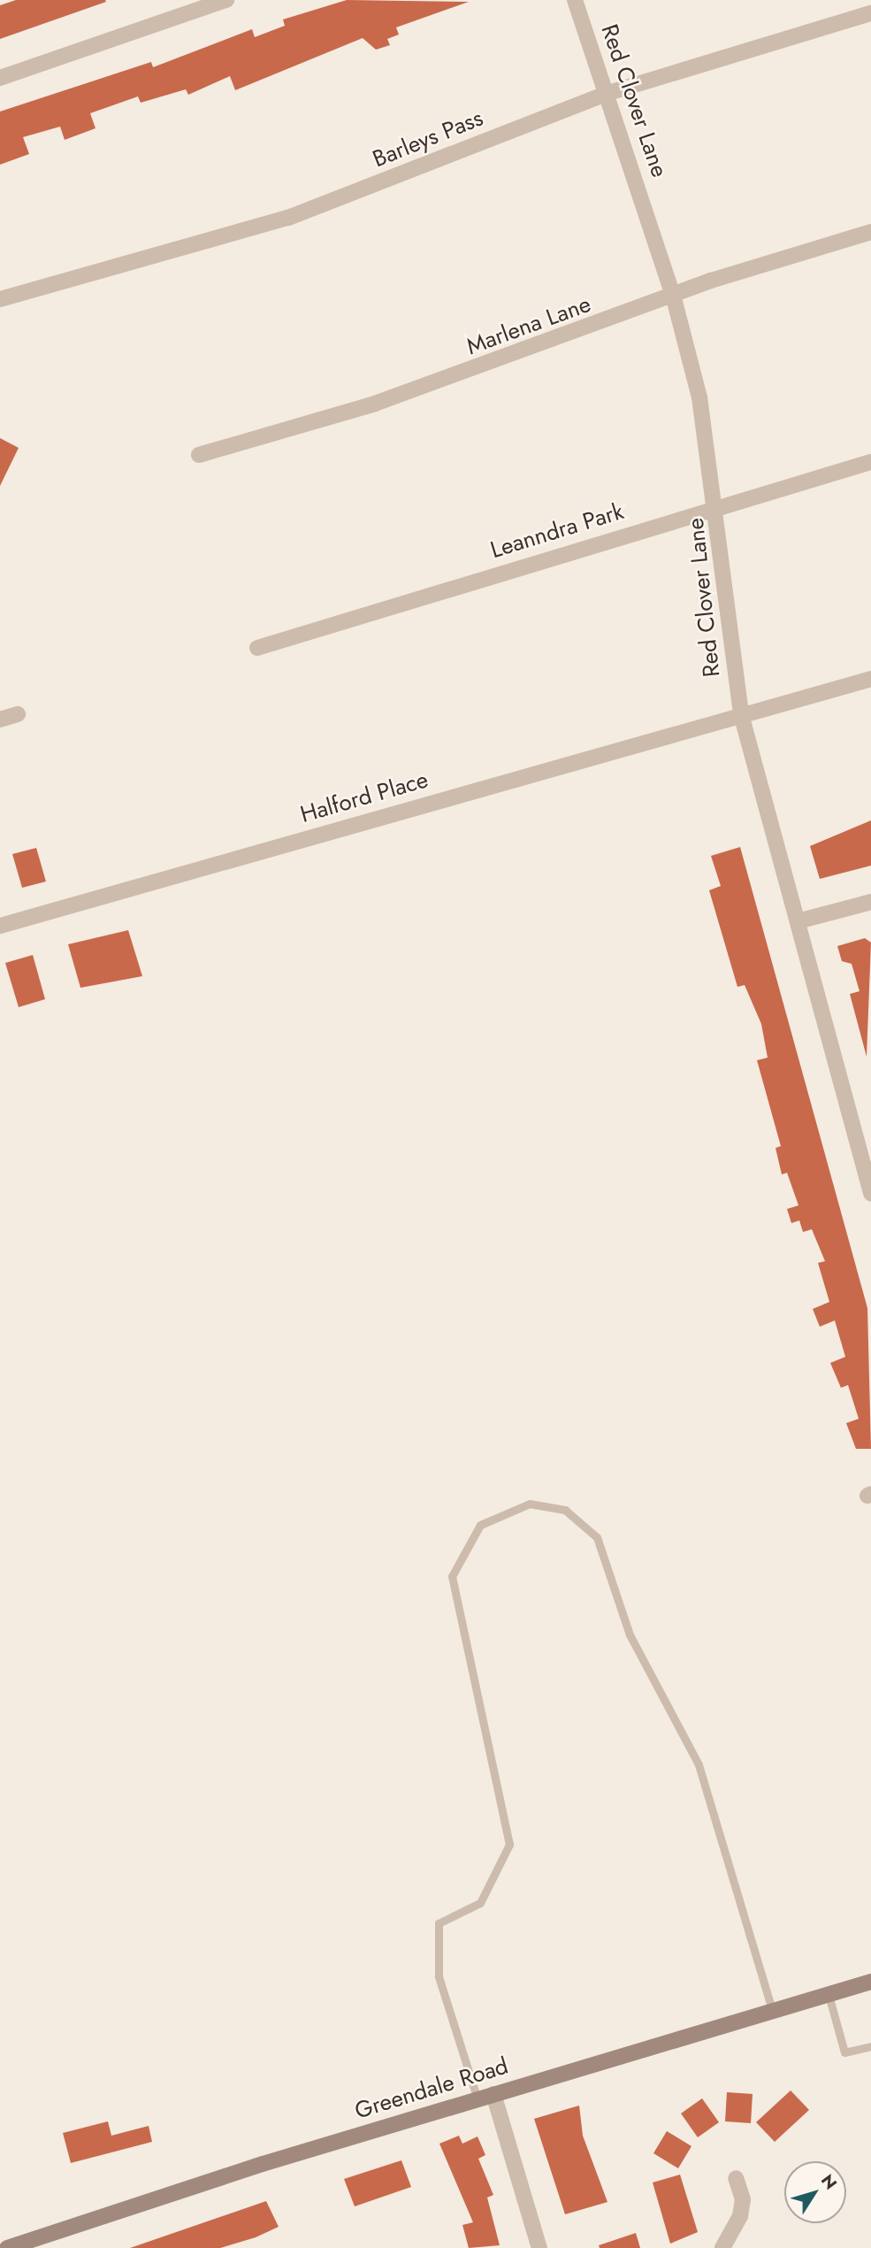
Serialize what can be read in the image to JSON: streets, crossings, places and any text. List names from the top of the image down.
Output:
{
  "streets": {
    "street": [
      "Red Clover Lane",
      "Barleys Pass",
      "Marlena Lane",
      "Leanndra Park",
      "Halford Place",
      "Greendale Road"
    ]
  },
  "crossings": [
    ["Red Clover Lane", "Barleys Pass"],
    ["Red Clover Lane", "Marlena Lane"],
    ["Red Clover Lane", "Leanndra Park"],
    ["Red Clover Lane", "Halford Place"]
  ],
  "north": "top right"
}
